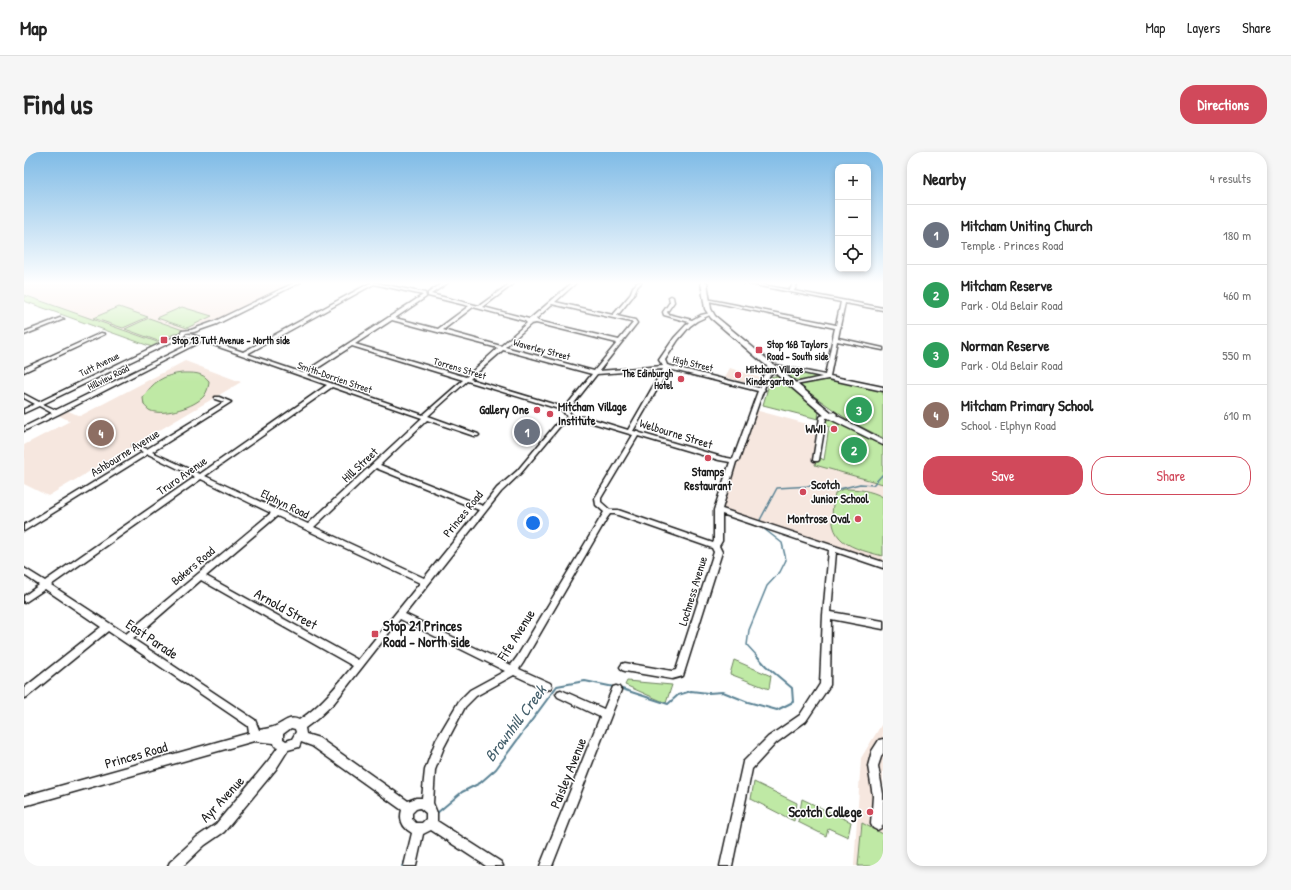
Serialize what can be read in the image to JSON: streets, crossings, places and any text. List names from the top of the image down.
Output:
{
  "streets": {
    "street": [
      "Waverley Street",
      "High Street",
      "Tutt Avenue",
      "Torrens Street",
      "Hillview Road",
      "Smith-Dorrien Street",
      "Welbourne Street",
      "Ashbourne Avenue",
      "Hill Street",
      "Truro Avenue",
      "Elphyn Road",
      "Princes Road",
      "Bakers Road",
      "Lochness Avenue",
      "Arnold Street",
      "Fife Avenue",
      "East Parade",
      "Paisley Avenue",
      "Ayr Avenue"
    ]
  },
  "crossings": [
    ["Waverley Street", "High Street"],
    ["Waverley Street", "Hill Street"],
    ["High Street", "Lochness Avenue"],
    ["Tutt Avenue", "Smith-Dorrien Street"],
    ["Torrens Street", "Hill Street"],
    ["Hillview Road", "Smith-Dorrien Street"],
    ["Smith-Dorrien Street", "Hill Street"],
    ["Smith-Dorrien Street", "Truro Avenue"],
    ["Welbourne Street", "Princes Road"],
    ["Welbourne Street", "Lochness Avenue"],
    ["Ashbourne Avenue", "Elphyn Road"],
    ["Hill Street", "Elphyn Road"],
    ["Truro Avenue", "Elphyn Road"],
    ["Truro Avenue", "East Parade"],
    ["Elphyn Road", "Princes Road"],
    ["Elphyn Road", "Bakers Road"],
    ["Princes Road", "Arnold Street"],
    ["Princes Road", "East Parade"],
    ["Princes Road", "Ayr Avenue"],
    ["Bakers Road", "Arnold Street"],
    ["Bakers Road", "East Parade"]
  ],
  "water": ["Brownhill Creek"],
  "places": {
    "transit": ["Stop 13 Tutt Avenue - North side", "Stop 16B Taylors Road - South side", "Stop 21 Princes Road - North side"],
    "other": [
      "Mitcham Village Kindergarten",
      "The Edinburgh Hotel",
      "Gallery One",
      "Mitcham Village Institute",
      "WWII",
      "Stamps Restaurant",
      "Scotch Junior School",
      "Montrose Oval",
      "Scotch College"
    ]
  },
  "page": {
    "header": "Map",
    "nav": ["Map", "Layers", "Share"],
    "title": "Find us",
    "buttons": [
      "Directions",
      ["Save", "Share"]
    ],
    "heading": ["Nearby", "4 results"],
    "map_buttons": ["+", "−"],
    "list": [
      {
        "mark": "1",
        "name": "Mitcham Uniting Church",
        "note": "Temple · Princes Road",
        "value": "180 m"
      },
      {
        "mark": "2",
        "name": "Mitcham Reserve",
        "note": "Park · Old Belair Road",
        "value": "460 m"
      },
      {
        "mark": "3",
        "name": "Norman Reserve",
        "note": "Park · Old Belair Road",
        "value": "550 m"
      },
      {
        "mark": "4",
        "name": "Mitcham Primary School",
        "note": "School · Elphyn Road",
        "value": "610 m"
      }
    ],
    "pins": [
      "3",
      "1",
      "4",
      "2"
    ]
  }
}
